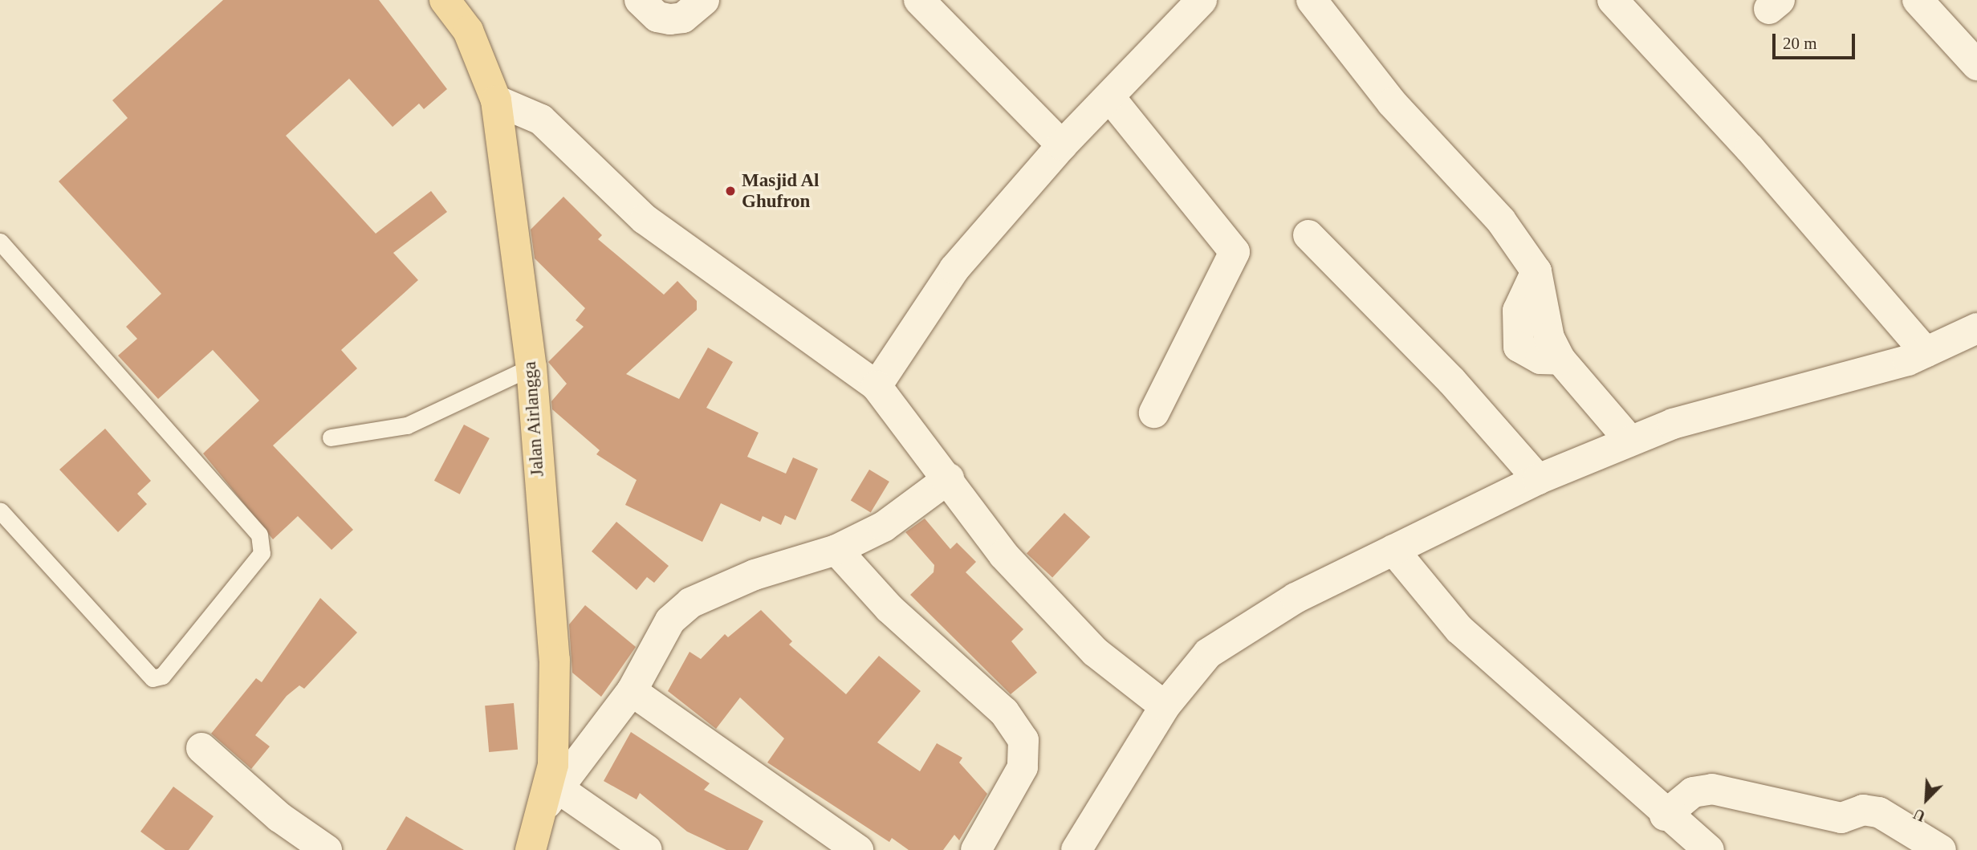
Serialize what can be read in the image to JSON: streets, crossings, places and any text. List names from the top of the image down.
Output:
{
  "streets": {
    "main road": ["Jalan Airlangga"]
  },
  "places": ["Masjid Al Ghufron"],
  "scale_bar": "20 m",
  "north": "bottom left"
}
